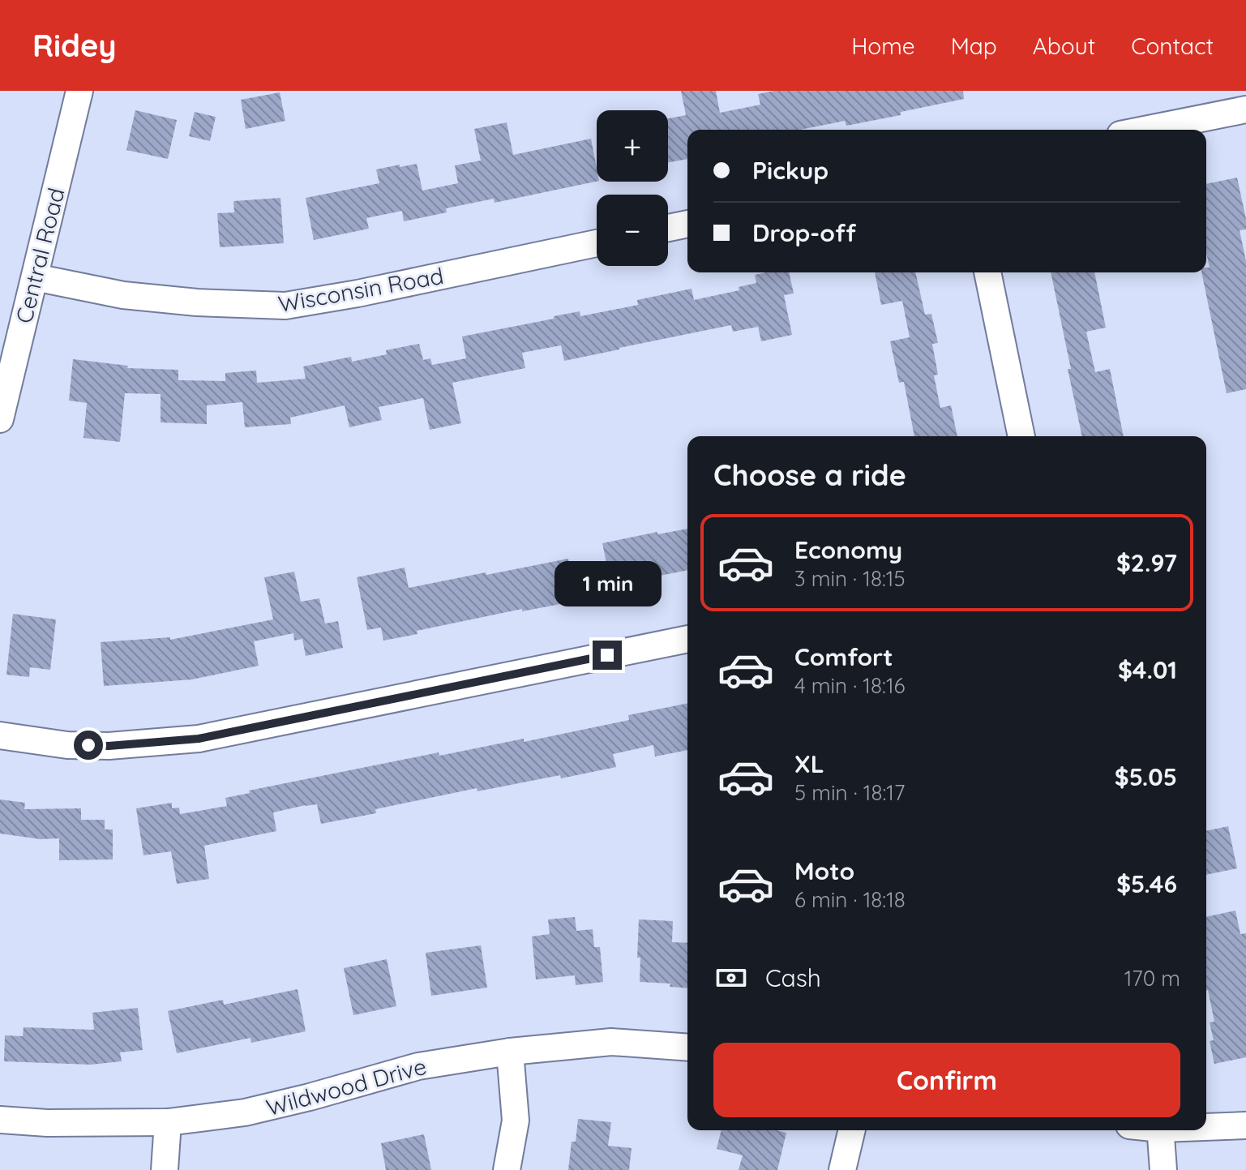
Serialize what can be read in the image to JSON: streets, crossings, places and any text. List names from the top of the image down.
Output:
{
  "streets": {
    "street": ["Central Road", "Wisconsin Road", "Wildwood Drive"]
  },
  "crossings": [
    ["Central Road", "Wisconsin Road"]
  ],
  "page": {
    "header": "Ridey",
    "nav": [
      "Home",
      "Map",
      "About",
      "Contact"
    ],
    "map_buttons": ["+", "−"],
    "banner": ["Pickup", "Drop-off"],
    "heading": "Choose a ride",
    "list": [
      {
        "name": "Economy",
        "note": "3 min · 18:15",
        "value": "$2.97"
      },
      {
        "name": "Comfort",
        "note": "4 min · 18:16",
        "value": "$4.01"
      },
      {
        "name": "XL",
        "note": "5 min · 18:17",
        "value": "$5.05"
      },
      {
        "name": "Moto",
        "note": "6 min · 18:18",
        "value": "$5.46"
      }
    ],
    "bubble": "1 min",
    "pay": ["Cash", "170 m"],
    "buttons": "Confirm"
  }
}
